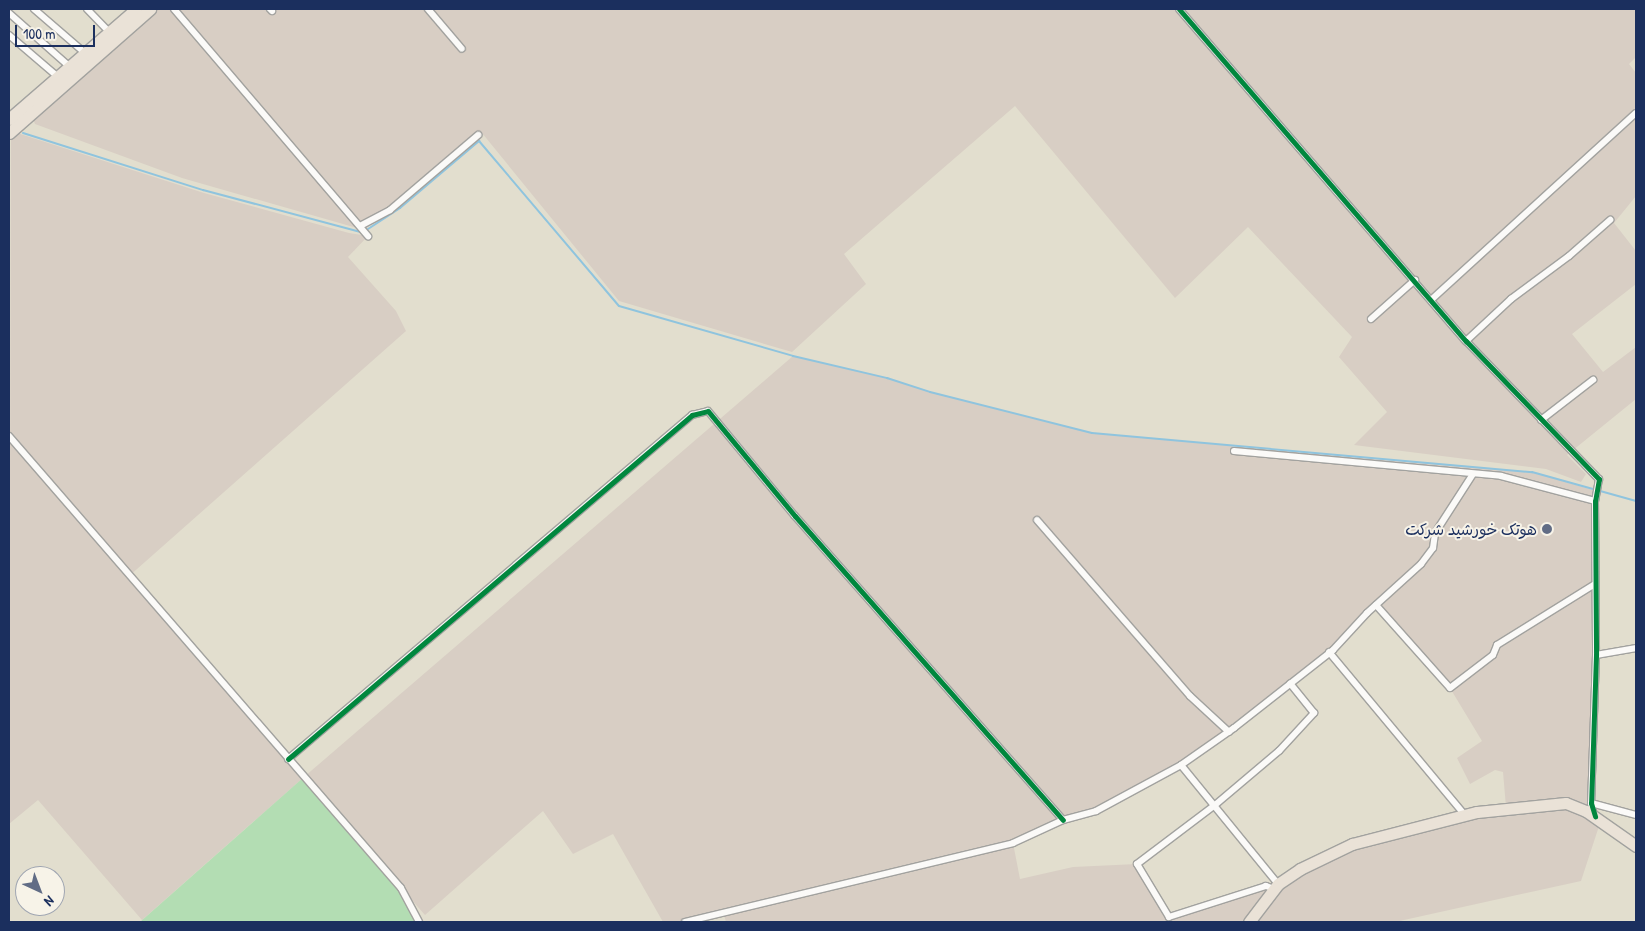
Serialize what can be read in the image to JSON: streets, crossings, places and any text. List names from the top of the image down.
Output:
{
  "places": ["هوتک خورشید شرکت"],
  "scale_bar": "100 m",
  "north": "bottom right"
}
